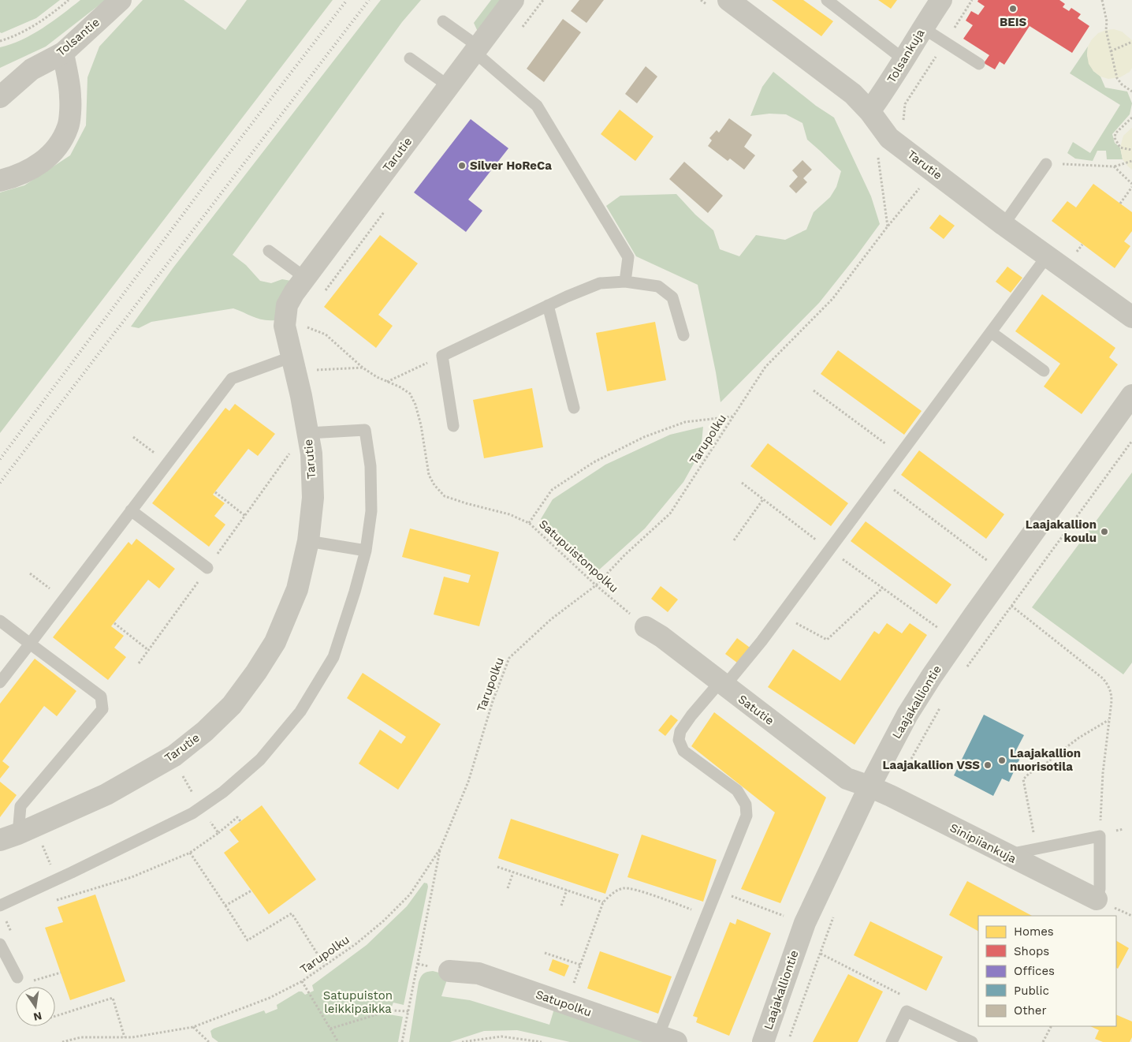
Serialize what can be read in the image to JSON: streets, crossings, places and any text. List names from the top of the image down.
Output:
{
  "streets": {
    "street": [
      "Tolsantie",
      "Tolsankuja",
      "Tarutie",
      "Laajakalliontie",
      "Satutie",
      "Sinipiiankuja",
      "Satupolku"
    ],
    "path": ["Tarupolku", "Satupuistonpolku"]
  },
  "crossings": [
    ["Tolsankuja", "Tarutie"],
    ["Tarutie", "Satupuistonpolku"],
    ["Tarupolku", "Satupuistonpolku"],
    ["Satupuistonpolku", "Satutie"],
    ["Laajakalliontie", "Satutie"],
    ["Laajakalliontie", "Sinipiiankuja"],
    ["Satutie", "Sinipiiankuja"]
  ],
  "parks": ["Satupuiston leikkipaikka"],
  "places": [
    "BEIS",
    "Silver HoReCa",
    "Laajakallion koulu",
    "Laajakallion nuorisotila",
    "Laajakallion VSS"
  ],
  "legend": [
    "Homes",
    "Shops",
    "Offices",
    "Public",
    "Other"
  ],
  "north": "bottom"
}
